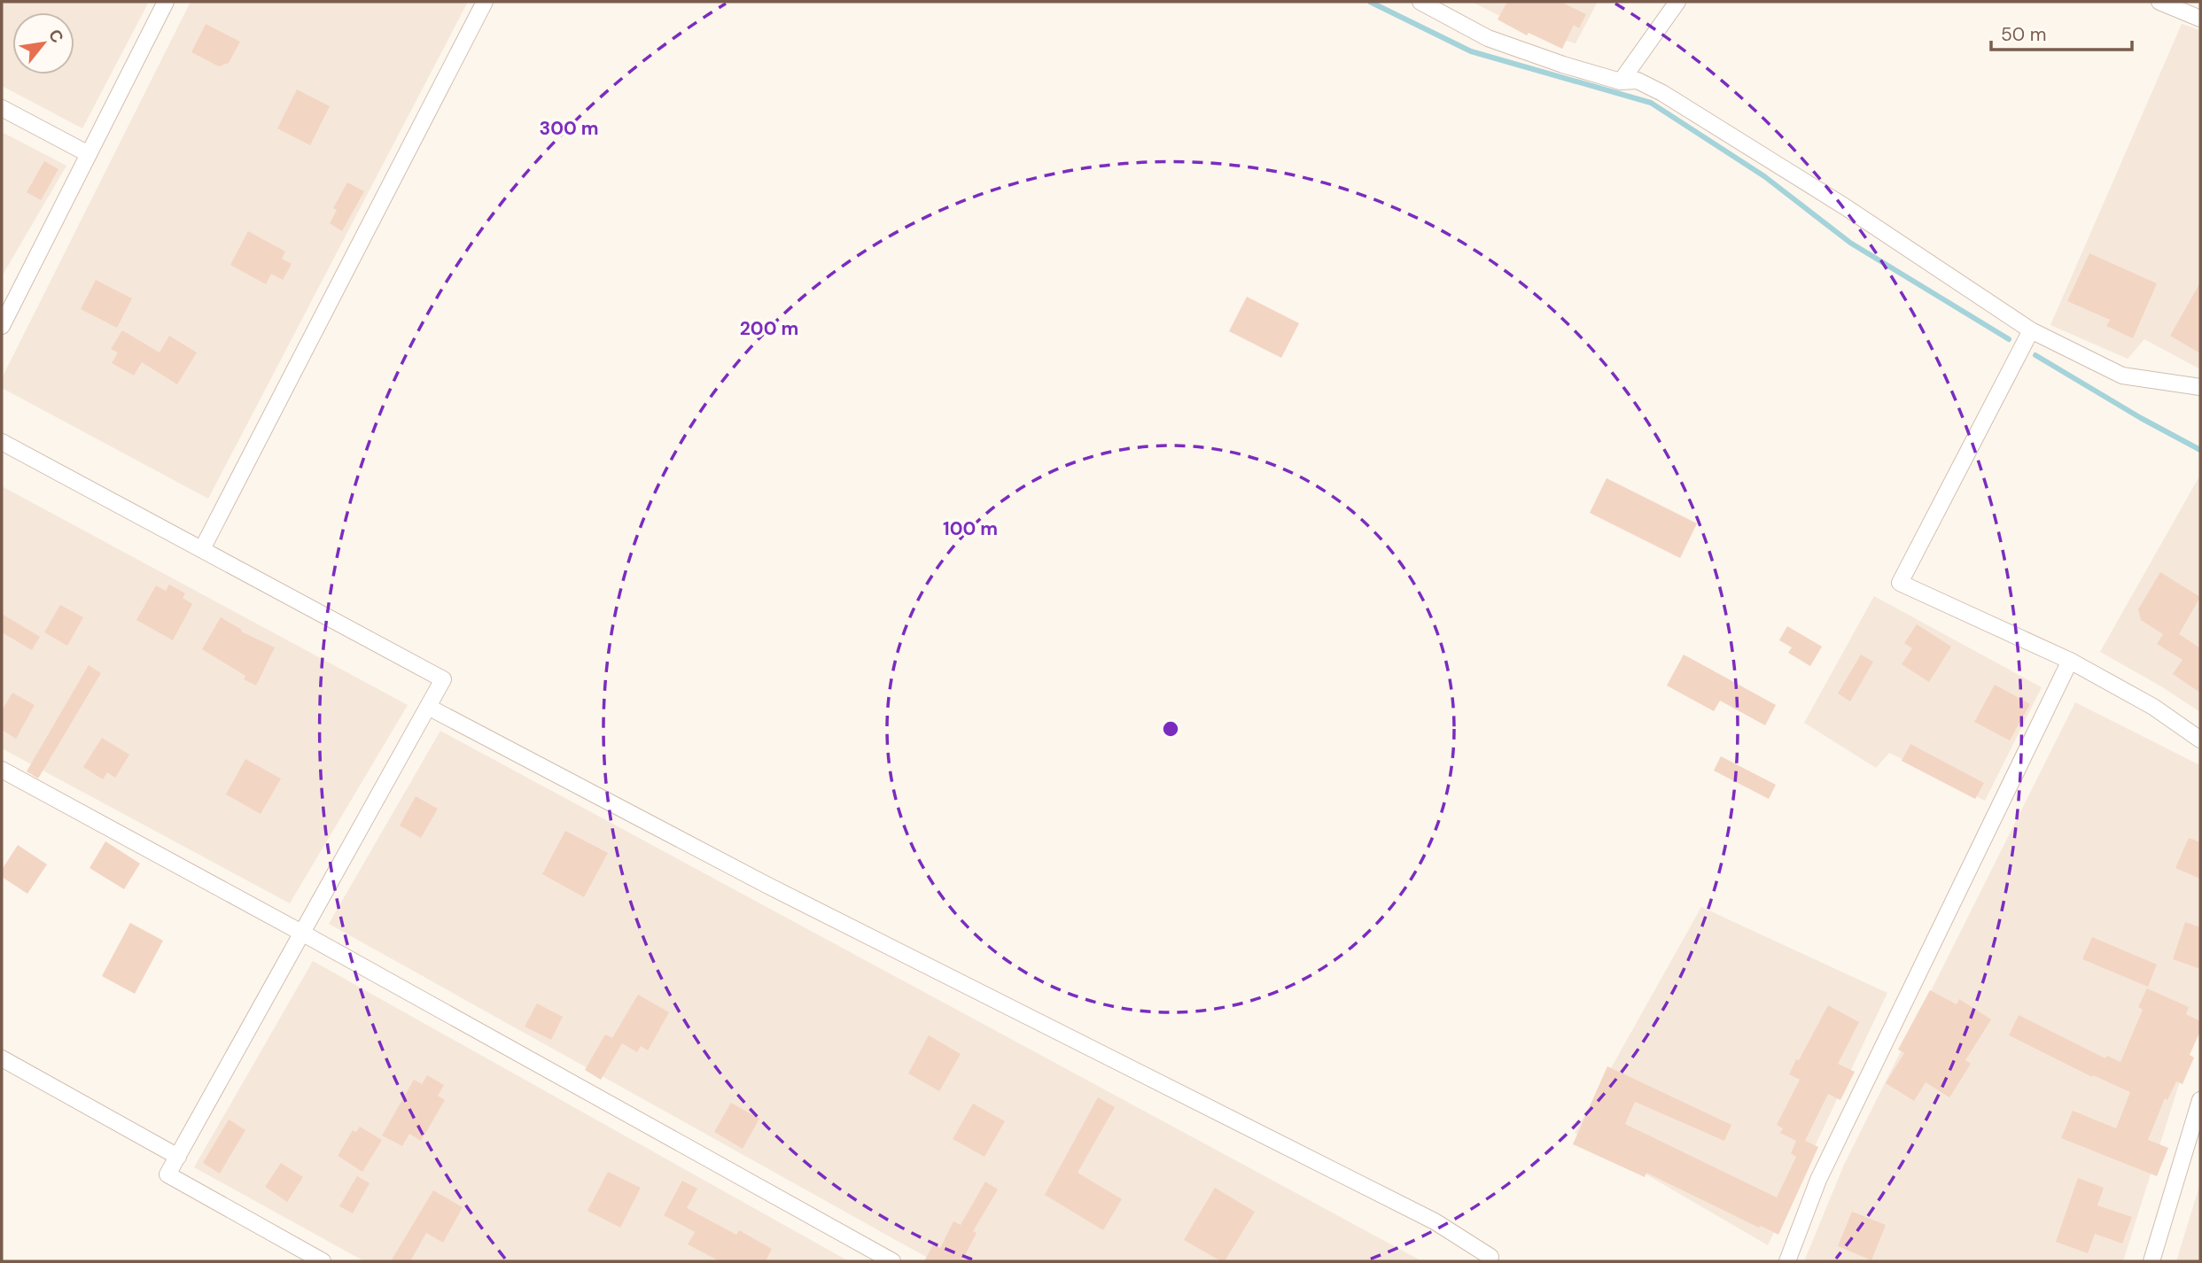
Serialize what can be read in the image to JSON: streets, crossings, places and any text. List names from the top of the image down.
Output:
{
  "scale_bar": "50 m",
  "north": "top right",
  "rings": ["300 m", "200 m", "100 m"]
}
